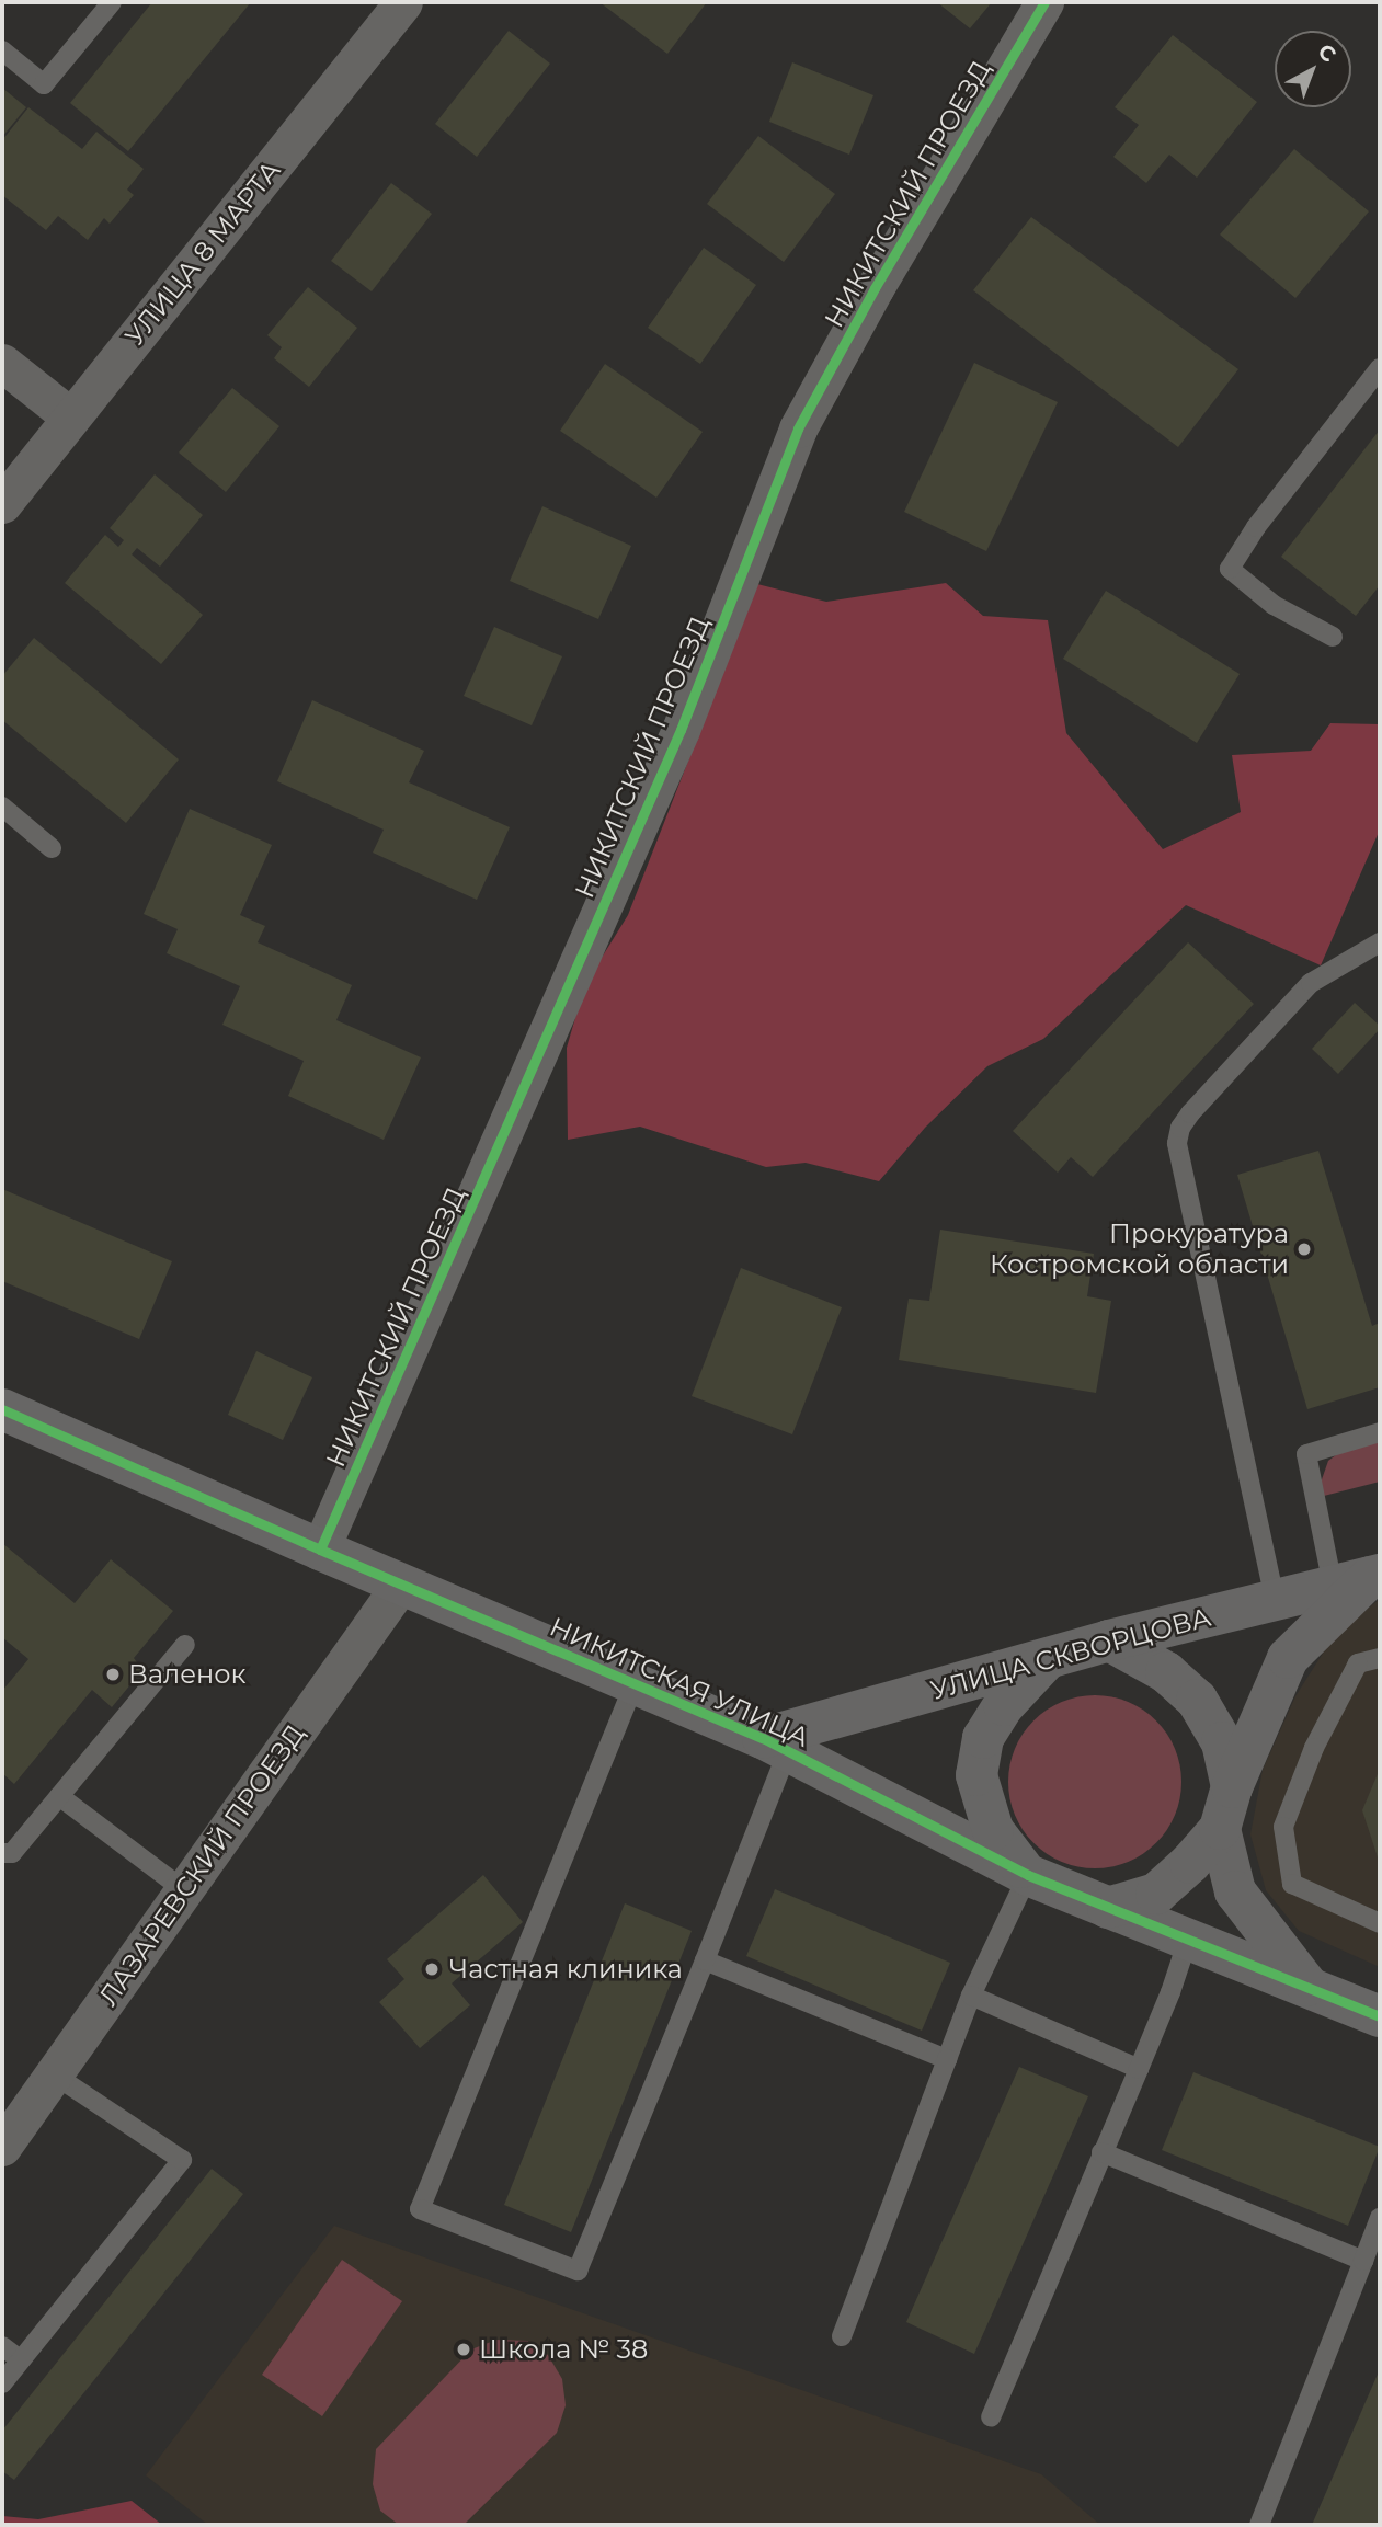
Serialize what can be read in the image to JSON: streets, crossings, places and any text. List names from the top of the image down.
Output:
{
  "streets": {
    "street": [
      "НИКИТСКИЙ ПРОЕЗД",
      "УЛИЦА 8 МАРТА",
      "УЛИЦА СКВОРЦОВА",
      "НИКИТСКАЯ УЛИЦА",
      "ЛАЗАРЕВСКИЙ ПРОЕЗД"
    ]
  },
  "crossings": [
    ["НИКИТСКИЙ ПРОЕЗД", "НИКИТСКАЯ УЛИЦА"],
    ["УЛИЦА СКВОРЦОВА", "НИКИТСКАЯ УЛИЦА"],
    ["НИКИТСКАЯ УЛИЦА", "ЛАЗАРЕВСКИЙ ПРОЕЗД"]
  ],
  "places": [
    "Прокуратура Костромской области",
    "Валенок",
    "Частная клиника",
    "Школа № 38"
  ],
  "north": "top right"
}
